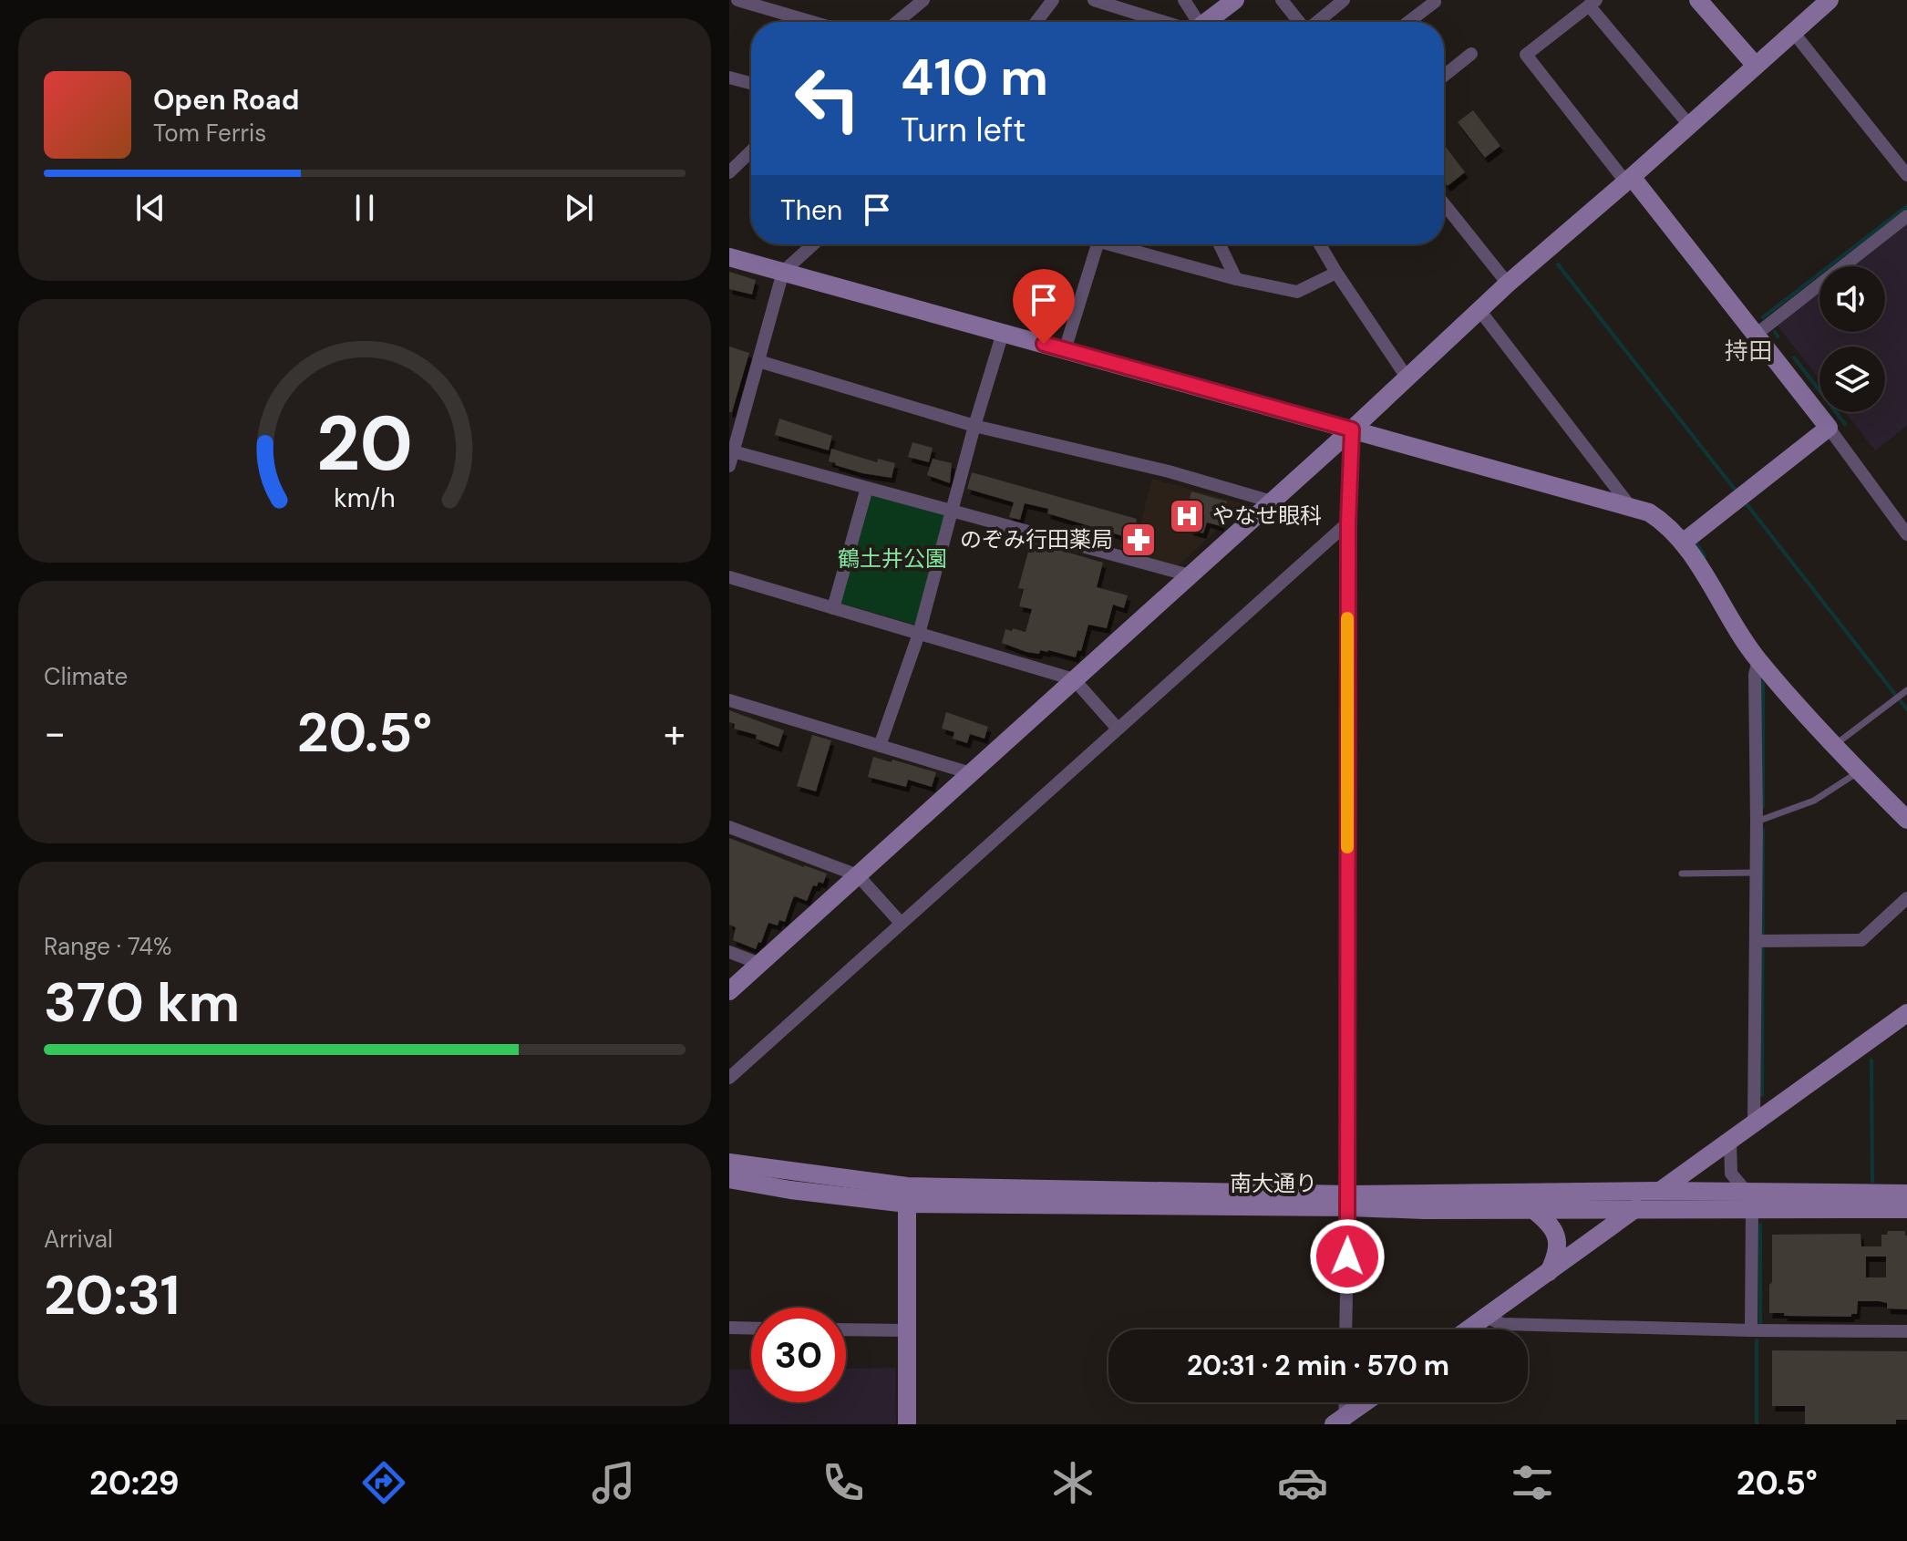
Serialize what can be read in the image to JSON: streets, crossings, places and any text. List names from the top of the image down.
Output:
{
  "streets": {
    "street": ["南大通り"]
  },
  "districts": ["持田"],
  "parks": ["鶴土井公園"],
  "places": {
    "hospital": ["やなせ眼科"],
    "pharmacy": ["のぞみ行田薬局"]
  },
  "page": {
    "turn": ["410 m", "Turn left"],
    "song": ["Open Road", "Tom Ferris"],
    "then": "Then",
    "tile": [
      "Climate",
      ["Range · 74%", "370 km"],
      ["Arrival", "20:31"]
    ],
    "heat": ["−", "20.5°", "+"],
    "limit": "30",
    "trip": "20:31 · 2 min · 570 m",
    "tabs": ["20:29", "20.5°"],
    "gauge": ["20", "km/h"]
  }
}
